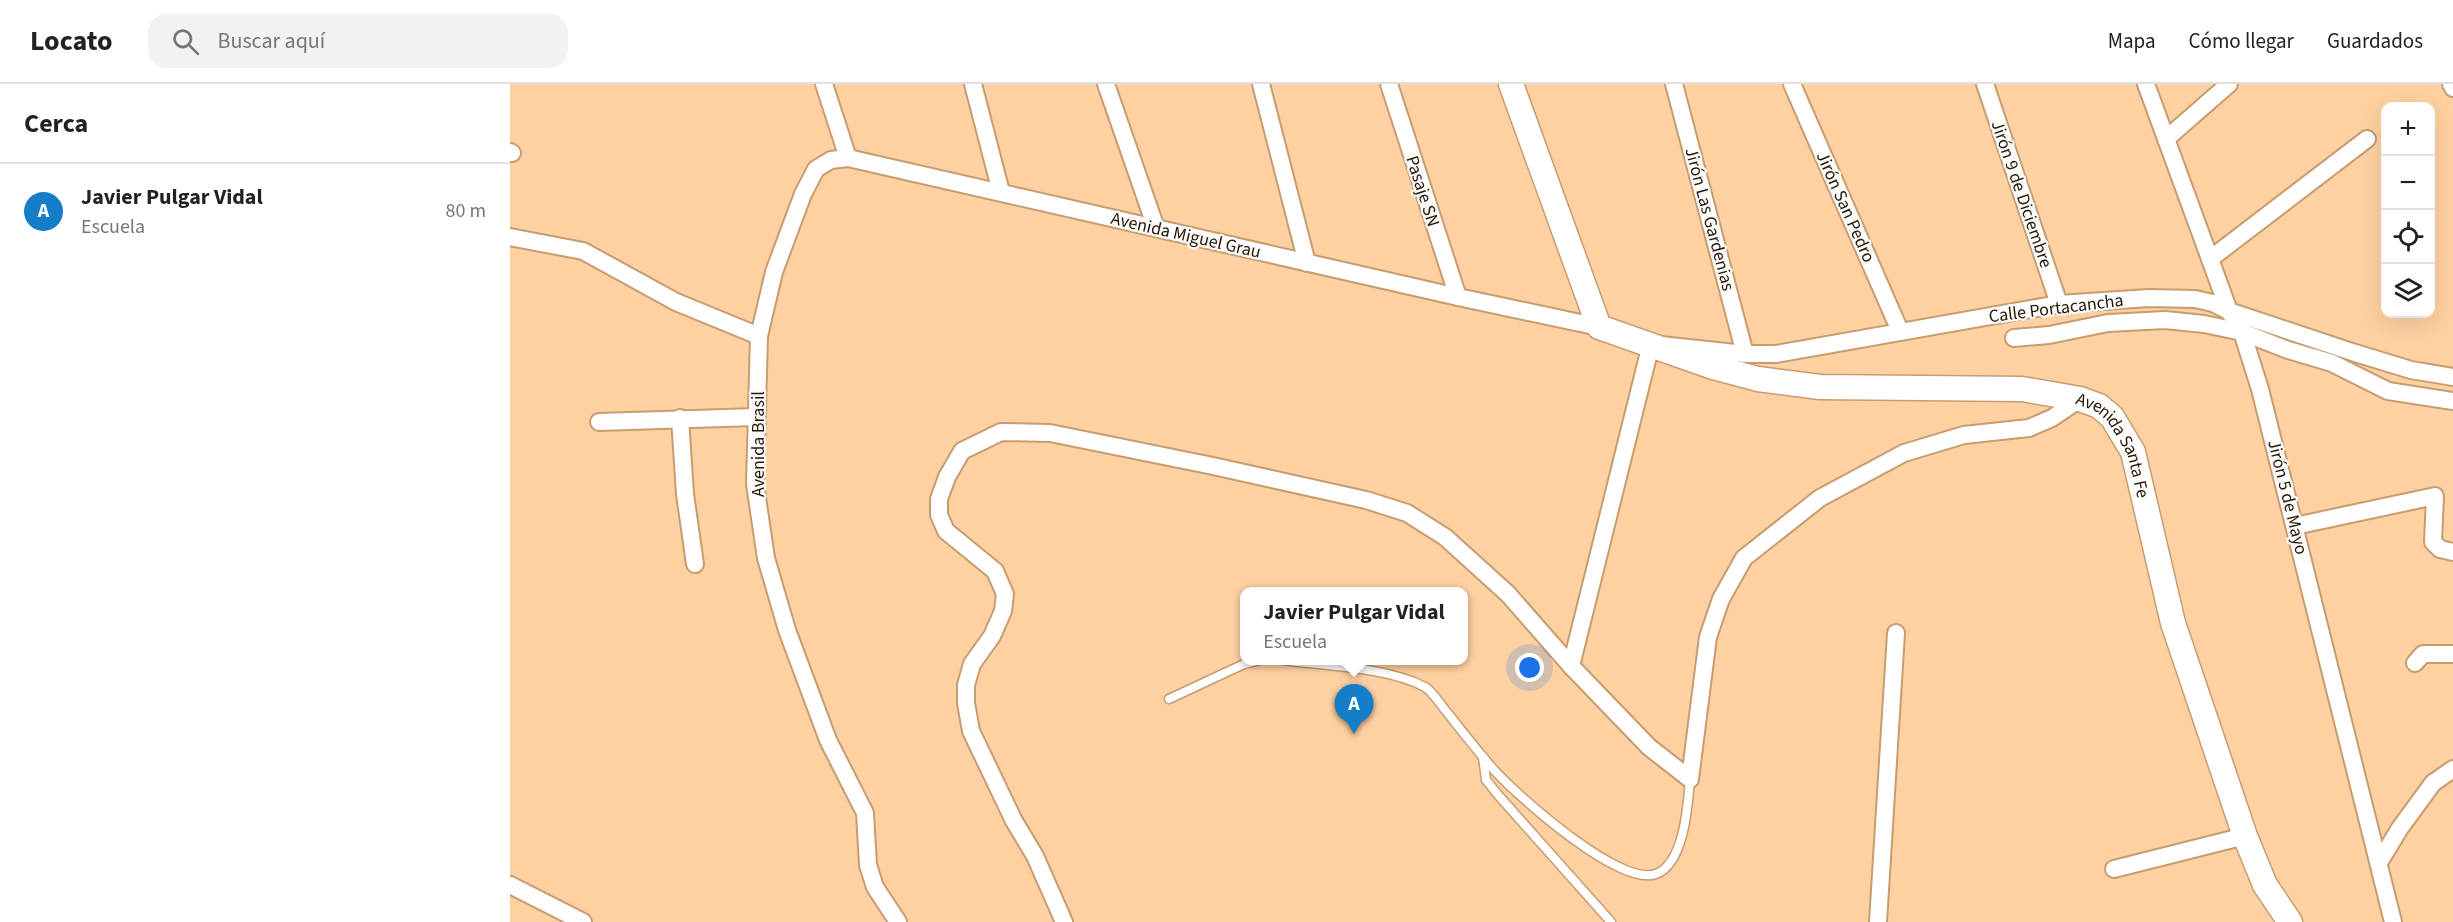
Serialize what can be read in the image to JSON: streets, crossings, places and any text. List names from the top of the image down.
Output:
{
  "streets": {
    "street": [
      "Pasaje SN",
      "Jirón 9 de Diciembre",
      "Jirón San Pedro",
      "Jirón Las Gardenias",
      "Avenida Miguel Grau",
      "Calle Portacancha",
      "Avenida Brasil",
      "Avenida Santa Fe",
      "Jirón 5 de Mayo"
    ]
  },
  "crossings": [
    ["Pasaje SN", "Avenida Miguel Grau"],
    ["Jirón 9 de Diciembre", "Calle Portacancha"],
    ["Jirón San Pedro", "Calle Portacancha"],
    ["Jirón Las Gardenias", "Calle Portacancha"],
    ["Avenida Miguel Grau", "Avenida Brasil"],
    ["Avenida Miguel Grau", "Avenida Santa Fe"],
    ["Calle Portacancha", "Avenida Santa Fe"],
    ["Calle Portacancha", "Jirón 5 de Mayo"]
  ],
  "page": {
    "header": "Locato",
    "search": "Buscar aquí",
    "nav": ["Mapa", "Cómo llegar", "Guardados"],
    "heading": "Cerca",
    "map_buttons": ["+", "−"],
    "list": [
      {
        "mark": "A",
        "name": "Javier Pulgar Vidal",
        "note": "Escuela",
        "value": "80 m"
      }
    ],
    "popup": ["Javier Pulgar Vidal", "Escuela"],
    "pins": "A"
  }
}
